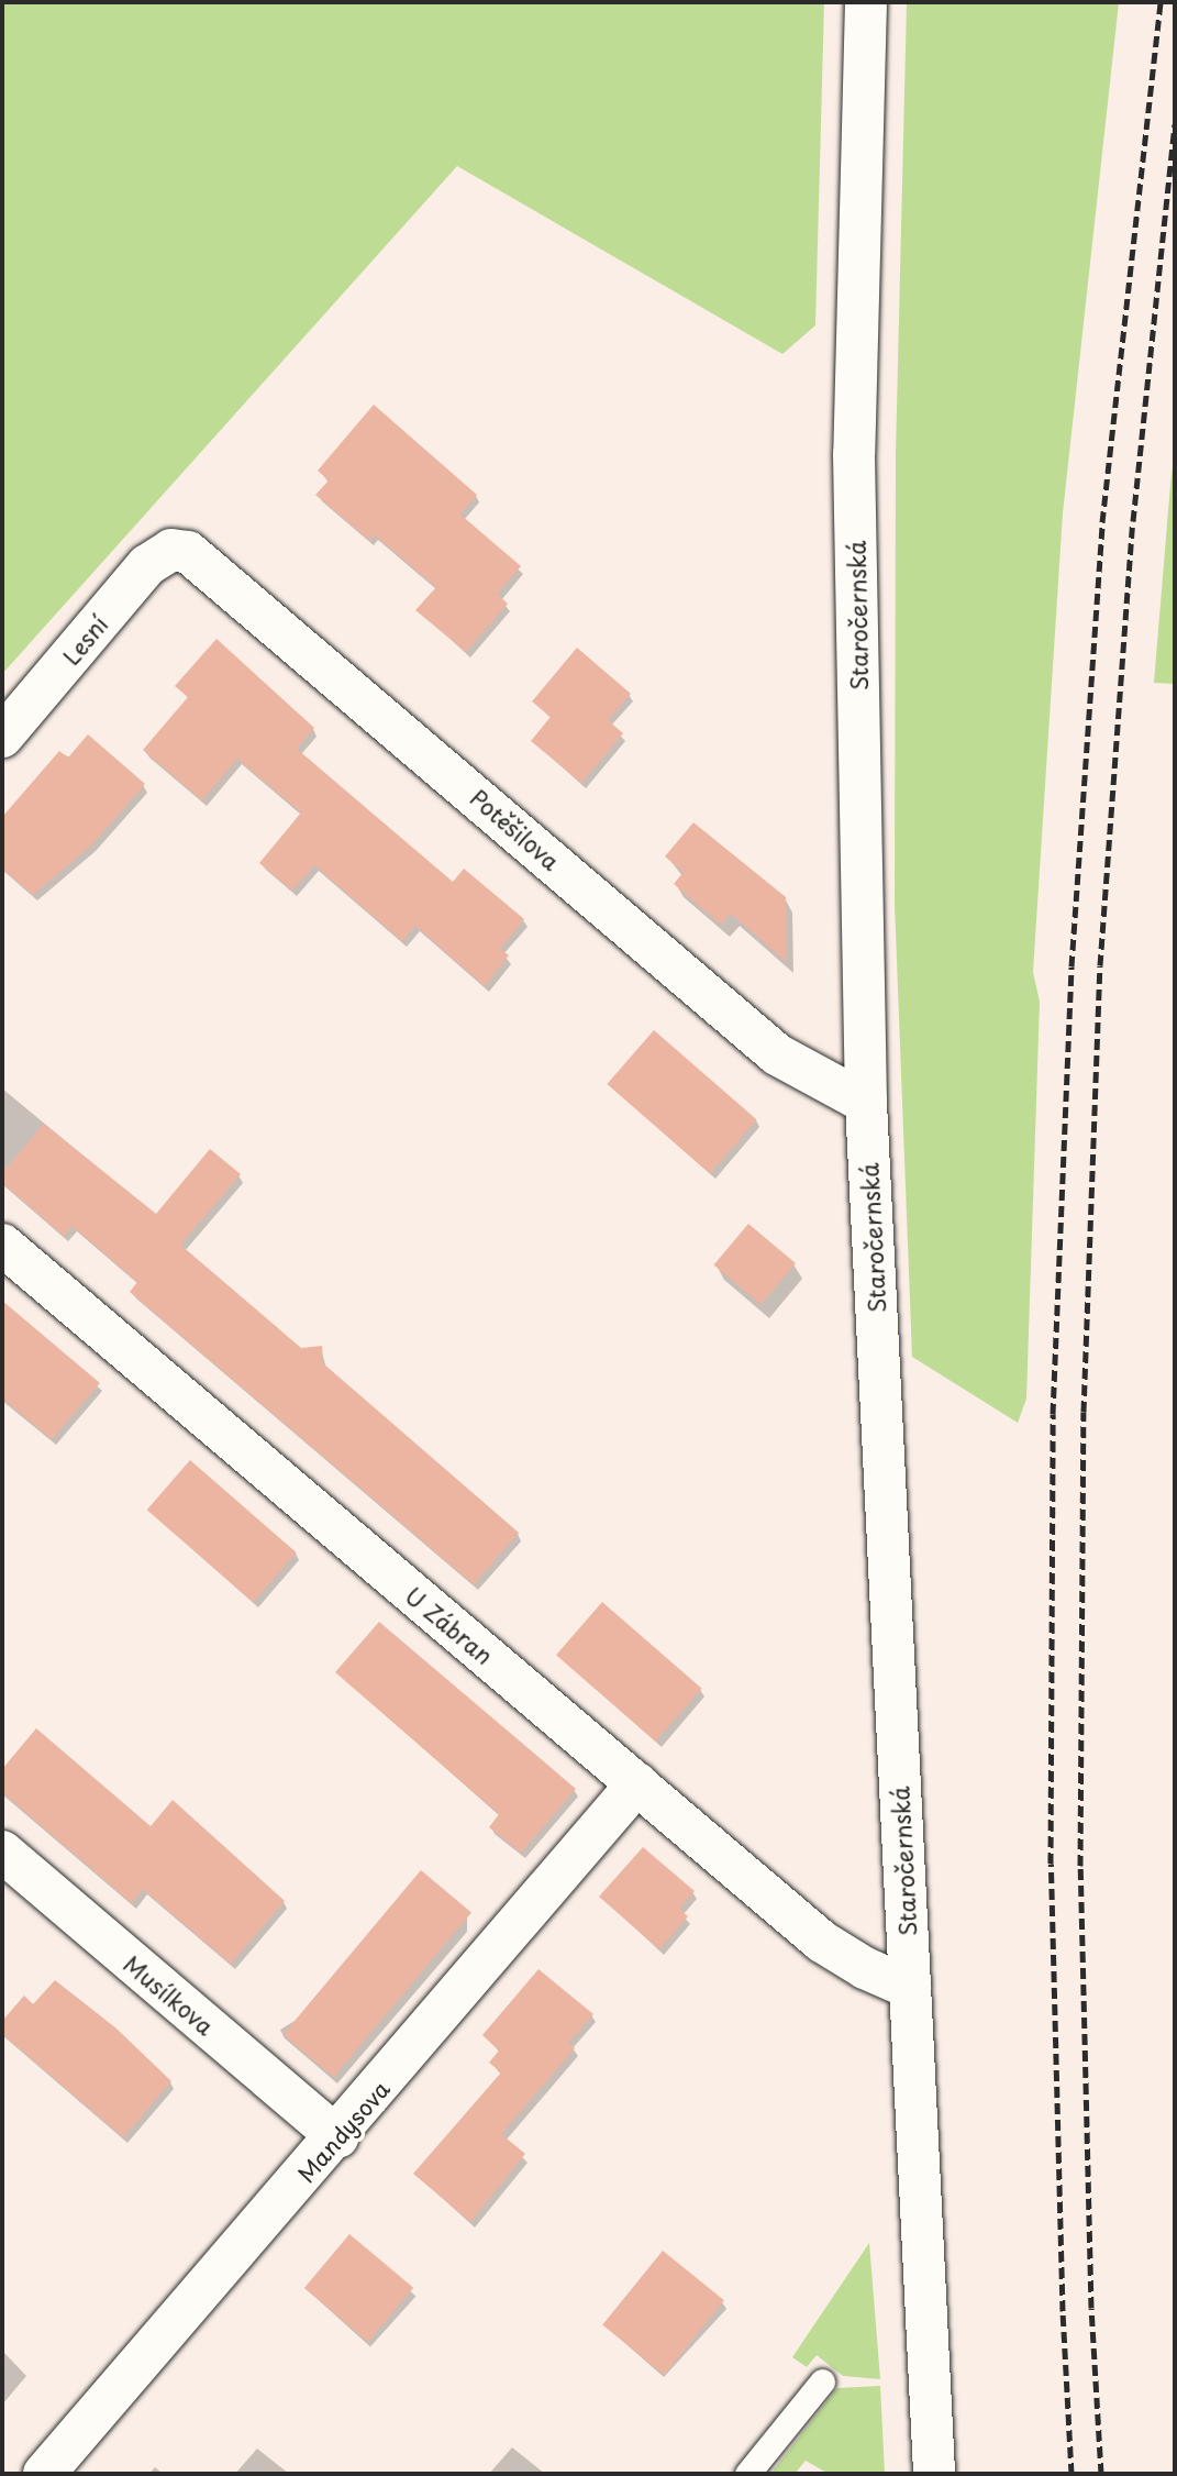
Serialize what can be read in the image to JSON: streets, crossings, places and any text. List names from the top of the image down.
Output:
{
  "streets": {
    "street": [
      "Staročernská",
      "Lesní",
      "Potěšilova",
      "U Zábran",
      "Musílkova",
      "Mandysova"
    ]
  },
  "crossings": [
    ["Staročernská", "Potěšilova"],
    ["Staročernská", "U Zábran"],
    ["Lesní", "Potěšilova"],
    ["U Zábran", "Mandysova"],
    ["Musílkova", "Mandysova"]
  ]
}
